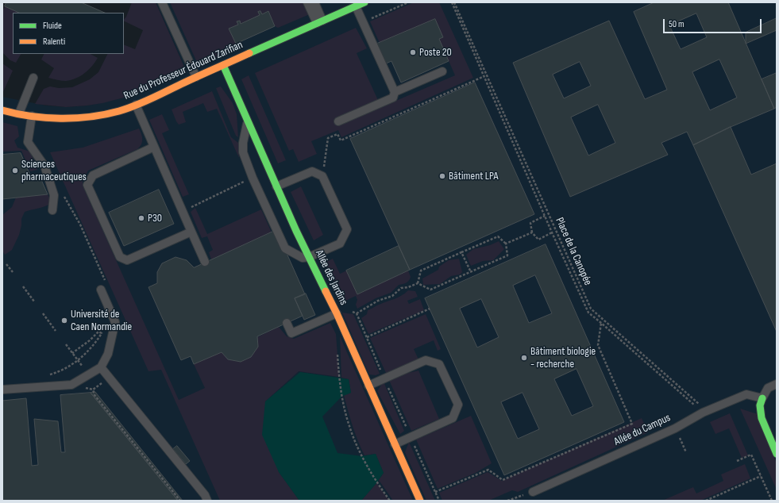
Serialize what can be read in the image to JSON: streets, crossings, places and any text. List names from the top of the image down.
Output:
{
  "streets": {
    "street": ["Rue du Professeur Édouard Zarifian", "Allée des Jardins"],
    "lane": ["Allée du Campus"],
    "path": ["Place de la Canopée"]
  },
  "crossings": [
    ["Rue du Professeur Édouard Zarifian", "Allée des Jardins"],
    ["Place de la Canopée", "Allée du Campus"]
  ],
  "places": [
    "Poste 20",
    "Sciences pharmaceutiques",
    "Bâtiment LPA",
    "P30",
    "Université de Caen Normandie",
    "Bâtiment biologie - recherche"
  ],
  "legend": ["Fluide", "Ralenti"],
  "scale_bar": "50 m"
}
